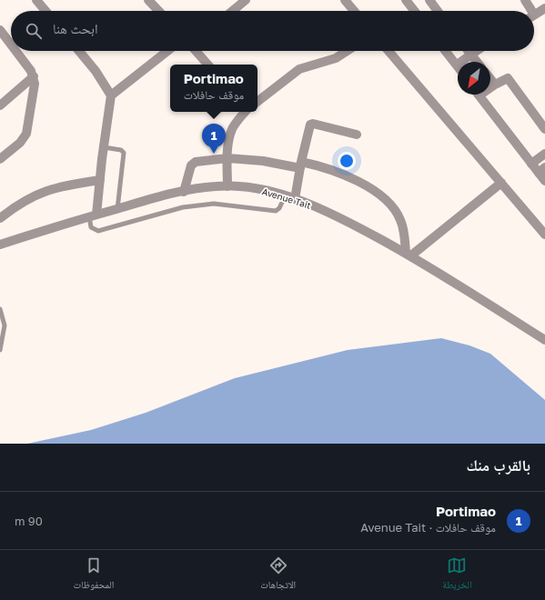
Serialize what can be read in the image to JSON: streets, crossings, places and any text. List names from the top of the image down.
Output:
{
  "streets": {
    "street": ["Avenue Tait"]
  },
  "north": "bottom left",
  "page": {
    "search": "ابحث هنا",
    "popup": ["Portimao", "موقف حافلات"],
    "pins": "1",
    "heading": "بالقرب منك",
    "list": [
      {
        "mark": "1",
        "name": "Portimao",
        "note": "موقف حافلات · Avenue Tait",
        "value": "90 m"
      }
    ],
    "nav": ["الخريطة", "الاتجاهات", "المحفوظات"]
  }
}
